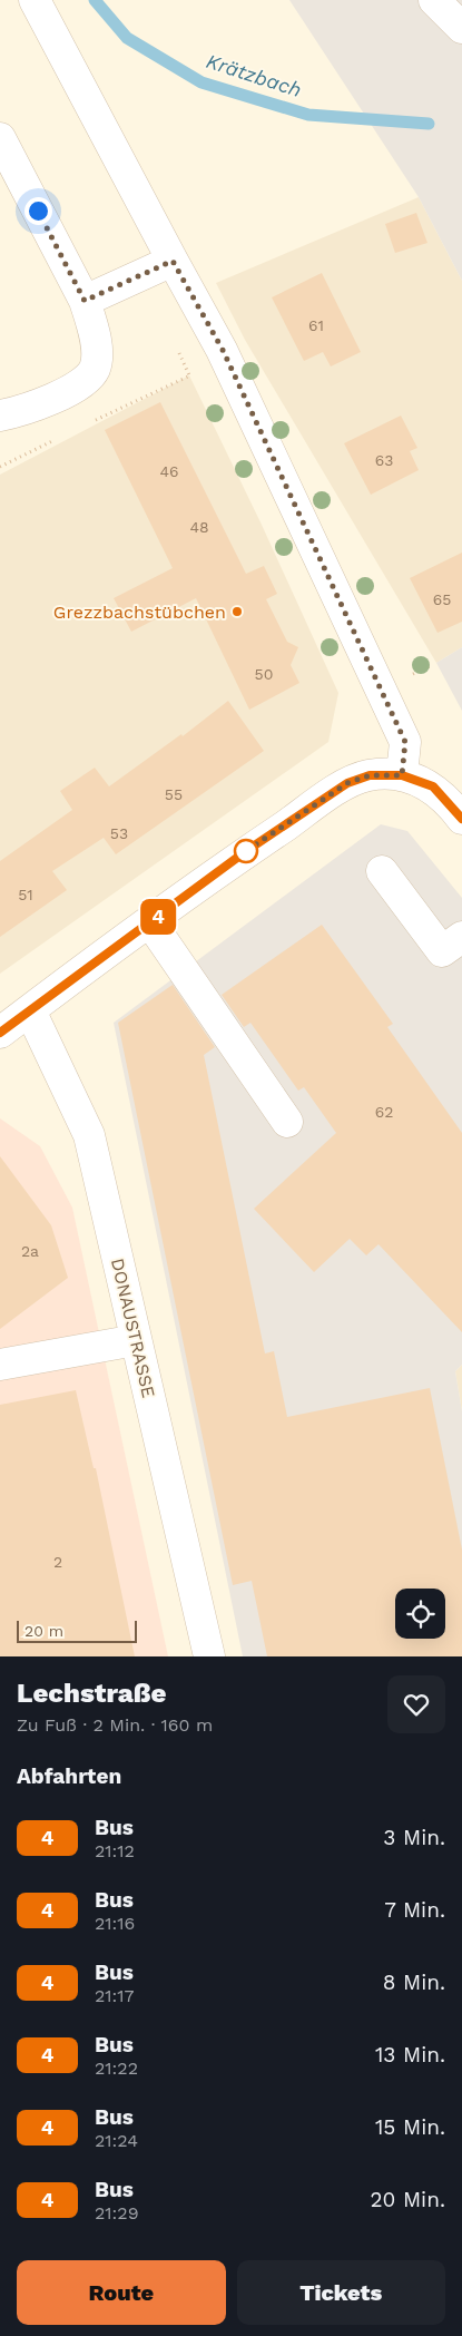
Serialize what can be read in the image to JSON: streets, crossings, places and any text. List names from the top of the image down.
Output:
{
  "streets": {
    "street": ["DONAUSTRASSE"]
  },
  "water": ["Krätzbach"],
  "places": ["Grezzbachstübchen"],
  "lines": ["bus line 4"],
  "house_numbers": [
    "61",
    "63",
    "46",
    "48",
    "65",
    "50",
    "55",
    "53",
    "51",
    "62",
    "2a",
    "2"
  ],
  "scale_bar": "20 m",
  "page": {
    "on_map": "4",
    "scale": "20 m",
    "heading": [
      ["Lechstraße", "Zu Fuß · 2 Min. · 160 m"],
      "Abfahrten"
    ],
    "list": [
      {
        "mark": "4",
        "name": "Bus",
        "note": "21:12",
        "value": "3 Min."
      },
      {
        "mark": "4",
        "name": "Bus",
        "note": "21:16",
        "value": "7 Min."
      },
      {
        "mark": "4",
        "name": "Bus",
        "note": "21:17",
        "value": "8 Min."
      },
      {
        "mark": "4",
        "name": "Bus",
        "note": "21:22",
        "value": "13 Min."
      },
      {
        "mark": "4",
        "name": "Bus",
        "note": "21:24",
        "value": "15 Min."
      },
      {
        "mark": "4",
        "name": "Bus",
        "note": "21:29",
        "value": "20 Min."
      }
    ],
    "buttons": ["Route", "Tickets"]
  }
}
